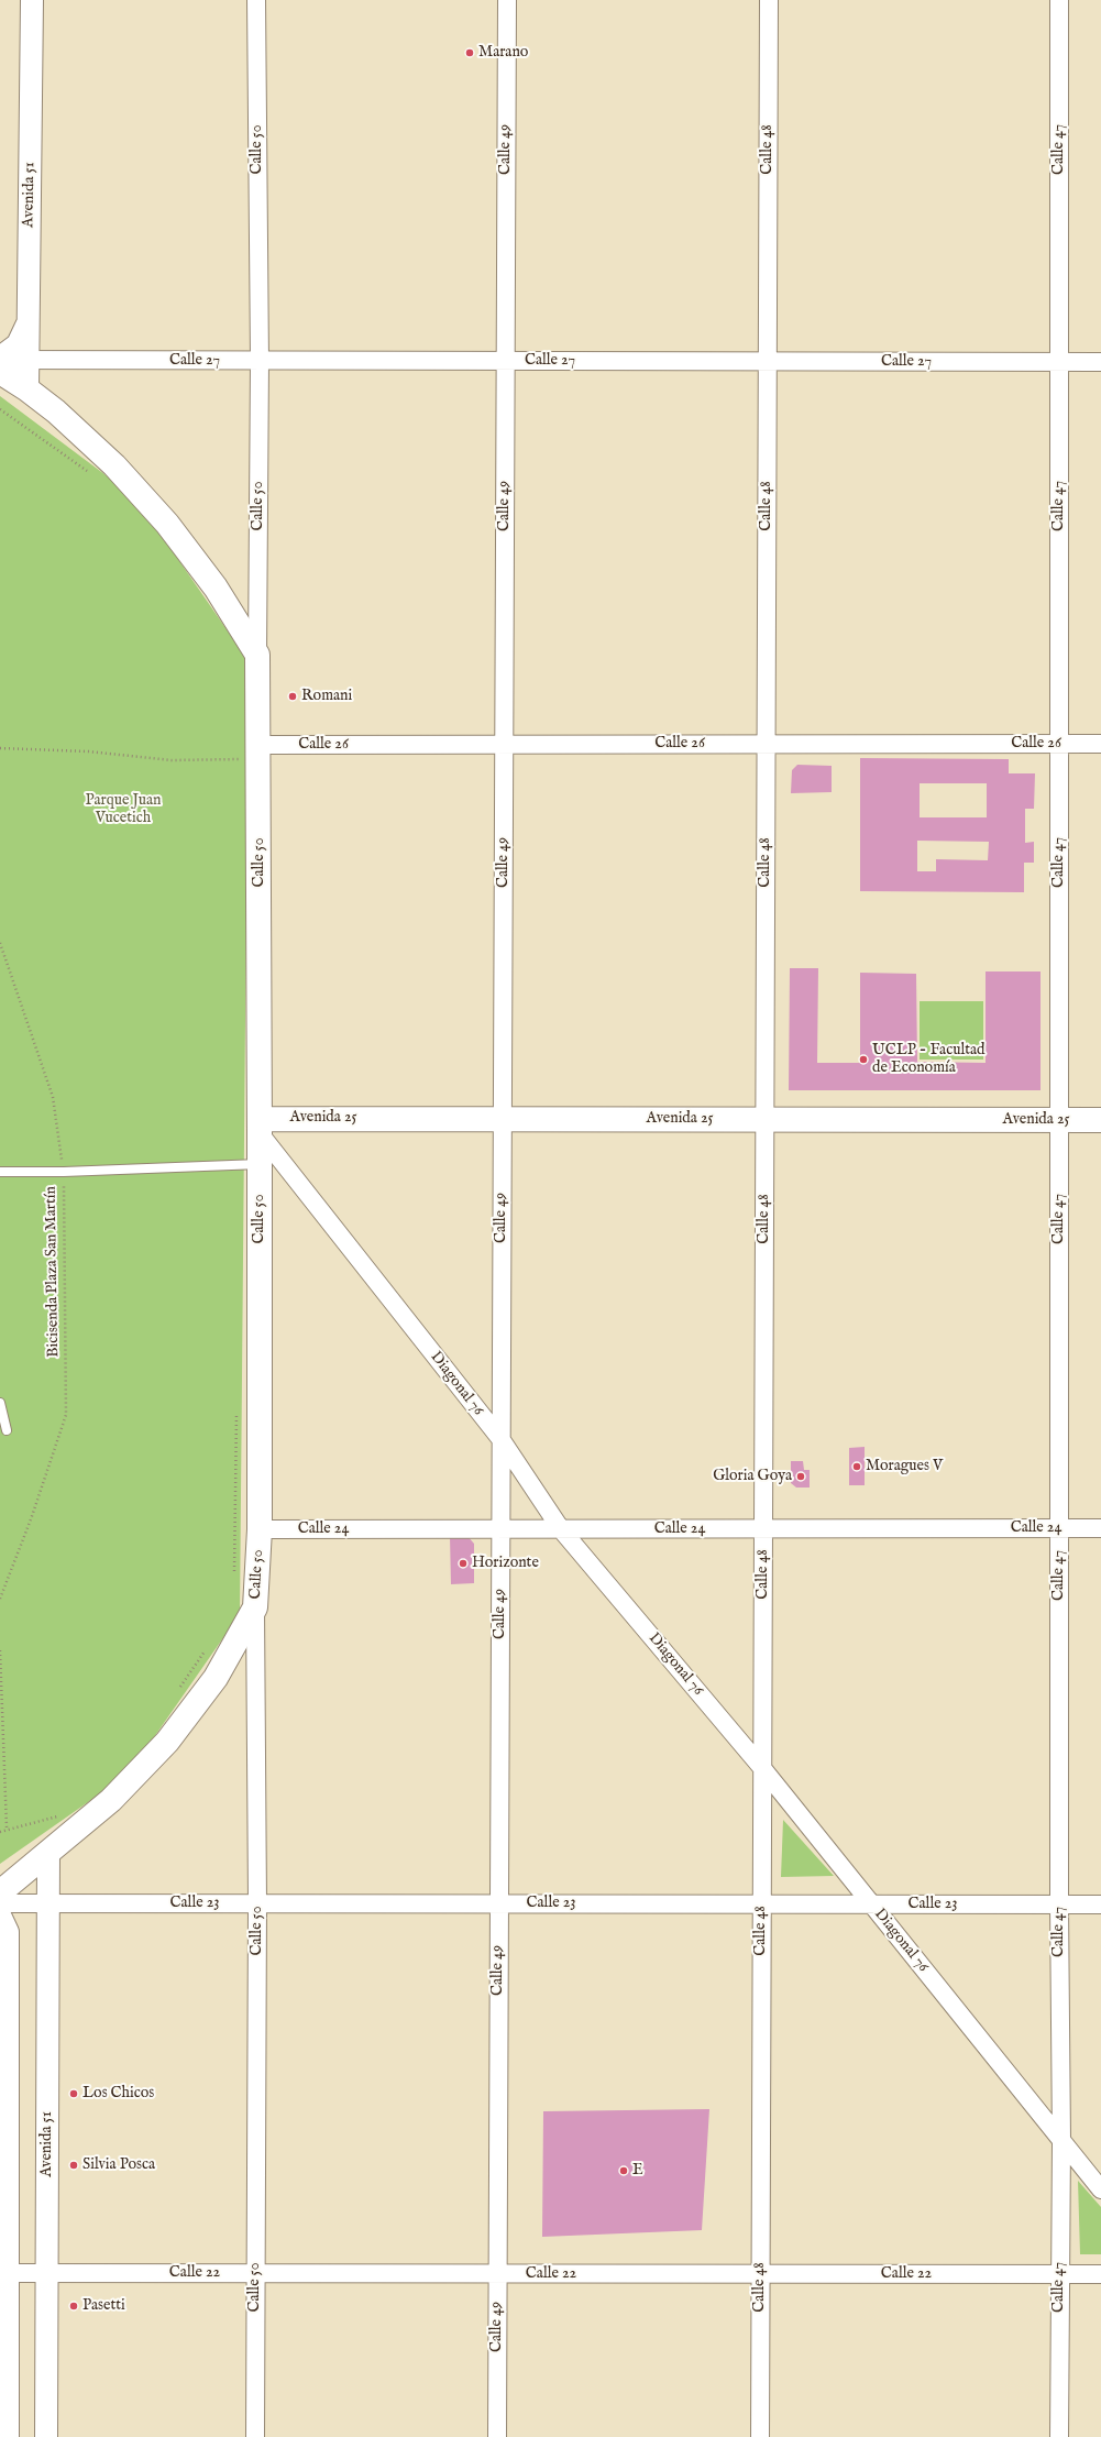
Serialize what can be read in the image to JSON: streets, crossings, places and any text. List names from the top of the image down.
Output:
{
  "streets": {
    "main road": ["Calle 50", "Avenida 25"],
    "street": [
      "Calle 49",
      "Calle 48",
      "Calle 47",
      "Avenida 51",
      "Calle 27",
      "Calle 26",
      "Diagonal 76",
      "Calle 24",
      "Calle 23",
      "Calle 22"
    ],
    "path": ["Bicisenda Plaza San Martín"]
  },
  "crossings": [
    ["Calle 50", "Calle 27"],
    ["Calle 50", "Calle 26"],
    ["Calle 50", "Avenida 25"],
    ["Calle 50", "Diagonal 76"],
    ["Calle 50", "Calle 24"],
    ["Calle 50", "Calle 23"],
    ["Calle 50", "Calle 22"],
    ["Calle 49", "Calle 27"],
    ["Calle 49", "Calle 26"],
    ["Calle 49", "Avenida 25"],
    ["Calle 49", "Diagonal 76"],
    ["Calle 49", "Calle 24"],
    ["Calle 49", "Calle 23"],
    ["Calle 49", "Calle 22"],
    ["Calle 48", "Calle 27"],
    ["Calle 48", "Calle 26"],
    ["Calle 48", "Avenida 25"],
    ["Calle 48", "Diagonal 76"],
    ["Calle 48", "Calle 24"],
    ["Calle 48", "Calle 23"],
    ["Calle 48", "Calle 22"],
    ["Calle 47", "Calle 27"],
    ["Calle 47", "Calle 26"],
    ["Calle 47", "Avenida 25"],
    ["Calle 47", "Diagonal 76"],
    ["Calle 47", "Calle 24"],
    ["Calle 47", "Calle 23"],
    ["Calle 47", "Calle 22"],
    ["Avenida 51", "Calle 27"],
    ["Avenida 51", "Calle 23"],
    ["Avenida 51", "Calle 22"],
    ["Diagonal 76", "Calle 24"],
    ["Diagonal 76", "Calle 23"]
  ],
  "parks": ["Parque Juan Vucetich"],
  "places": [
    "Marano",
    "Romani",
    "UCLP - Facultad de Economía",
    "Moragues V",
    "Gloria Goya",
    "Horizonte",
    "Los Chicos",
    "Silvia Posca",
    "E",
    "Pasetti"
  ]
}
